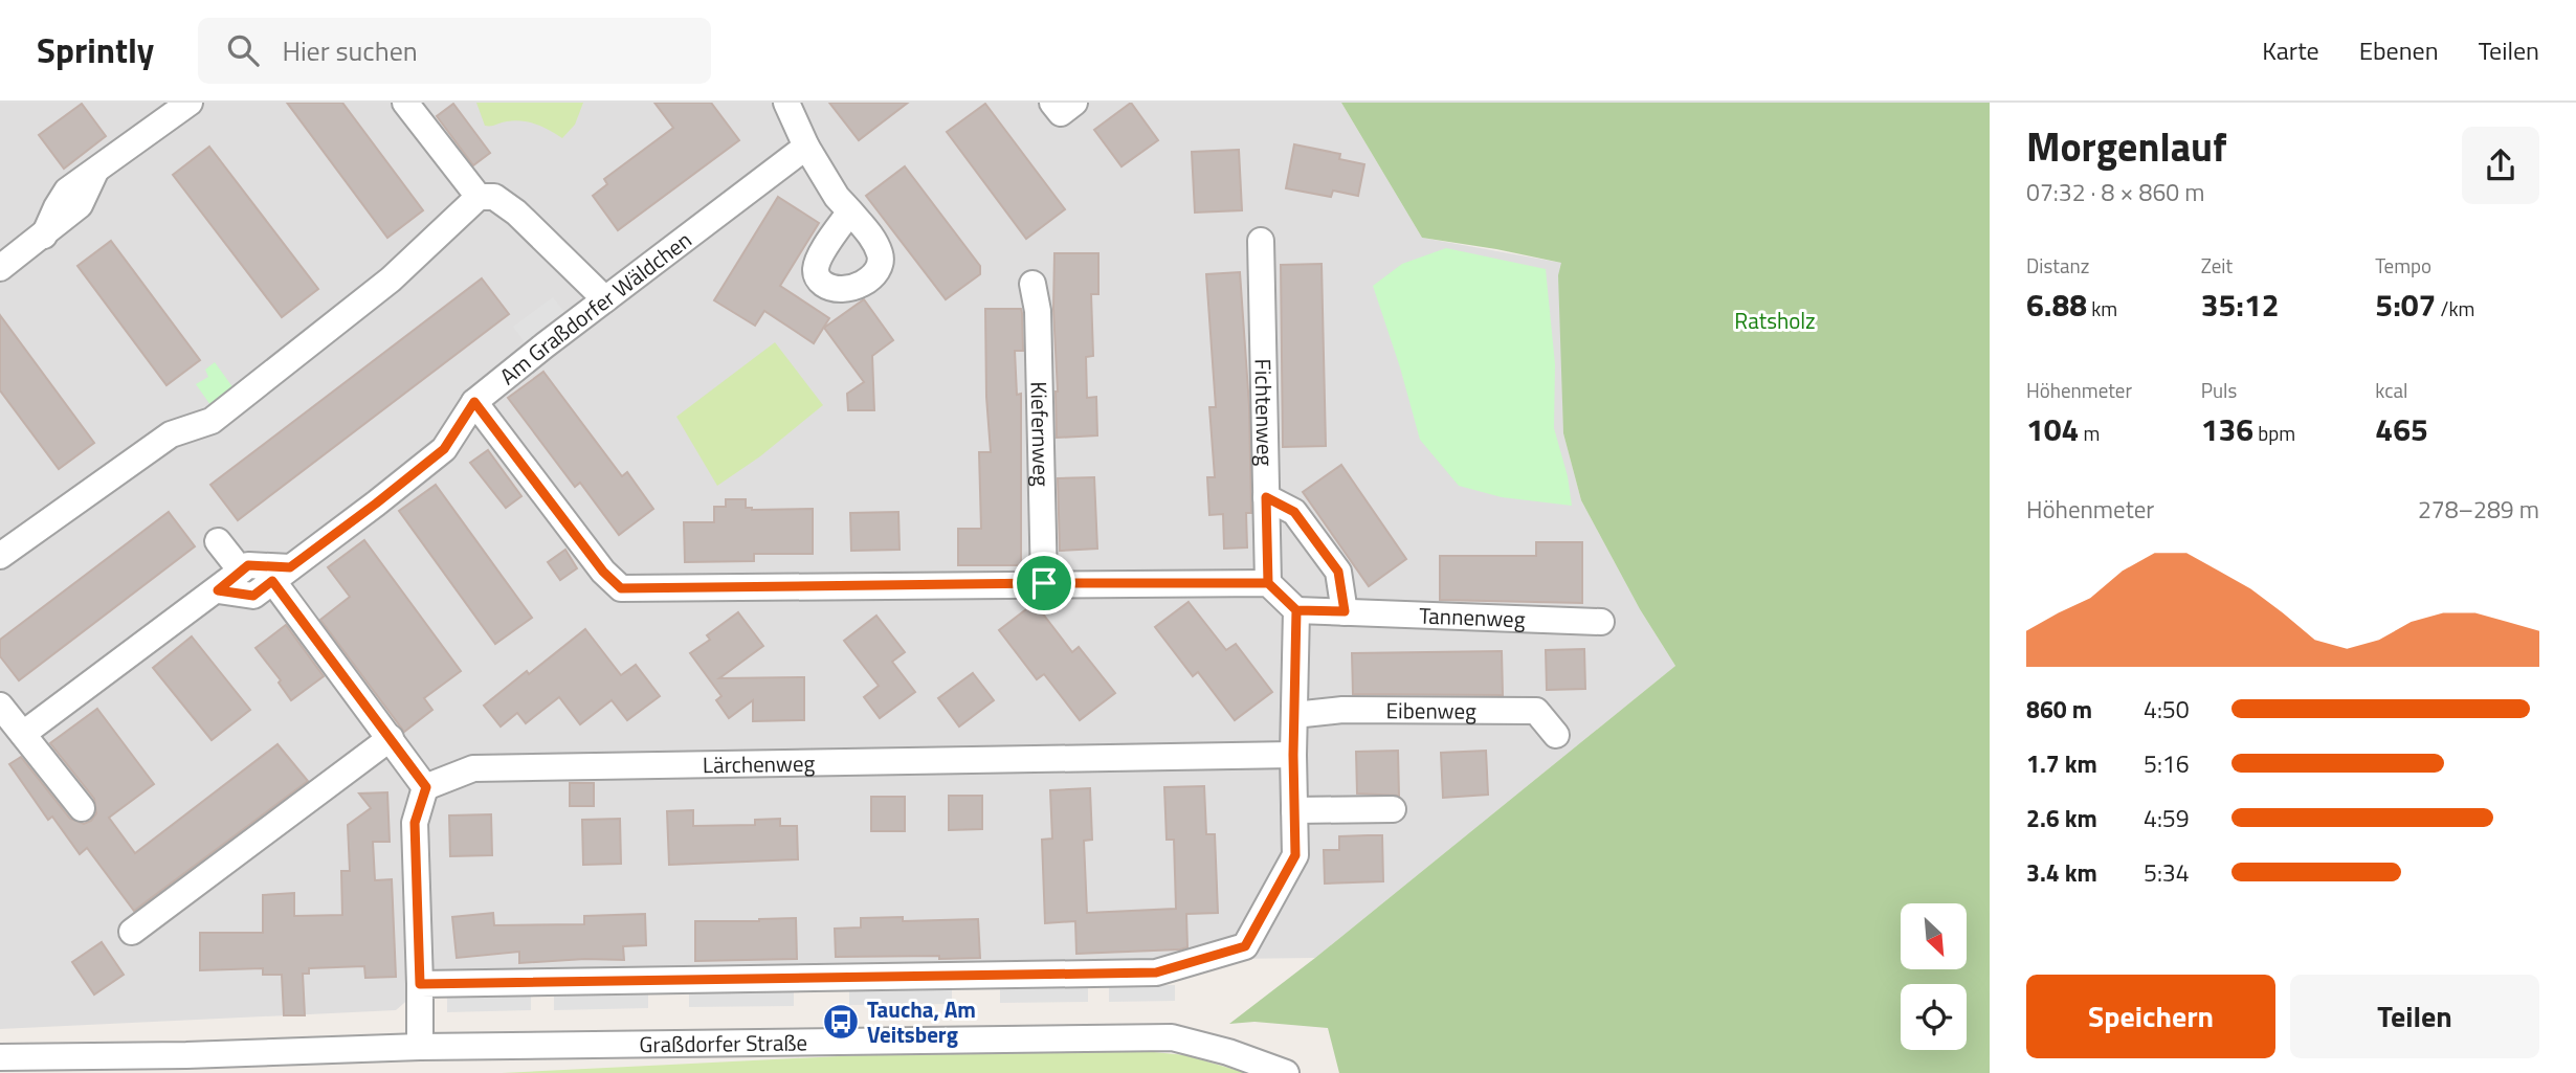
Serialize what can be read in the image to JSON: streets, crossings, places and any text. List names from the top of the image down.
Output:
{
  "streets": {
    "street": [
      "Am Graßdorfer Wäldchen",
      "Fichtenweg",
      "Kiefernweg",
      "Tannenweg",
      "Eibenweg",
      "Lärchenweg",
      "Graßdorfer Straße"
    ]
  },
  "parks": ["Ratsholz"],
  "places": {
    "bus stop": ["Taucha, Am Veitsberg"]
  },
  "north": "bottom right",
  "page": {
    "header": "Sprintly",
    "search": "Hier suchen",
    "nav": ["Karte", "Ebenen", "Teilen"],
    "heading": ["Morgenlauf", "07:32 · 8 × 860 m"],
    "stats": [
      ["Distanz", "6.88 km"],
      ["Zeit", "35:12"],
      ["Tempo", "5:07 /km"],
      ["Höhenmeter", "104 m"],
      ["Puls", "136 bpm"],
      ["kcal", "465"]
    ],
    "chart": ["Höhenmeter", "278–289 m"],
    "list": [
      {
        "name": "860 m",
        "note": "4:50"
      },
      {
        "name": "1.7 km",
        "note": "5:16"
      },
      {
        "name": "2.6 km",
        "note": "4:59"
      },
      {
        "name": "3.4 km",
        "note": "5:34"
      }
    ],
    "buttons": ["Speichern", "Teilen"]
  }
}
